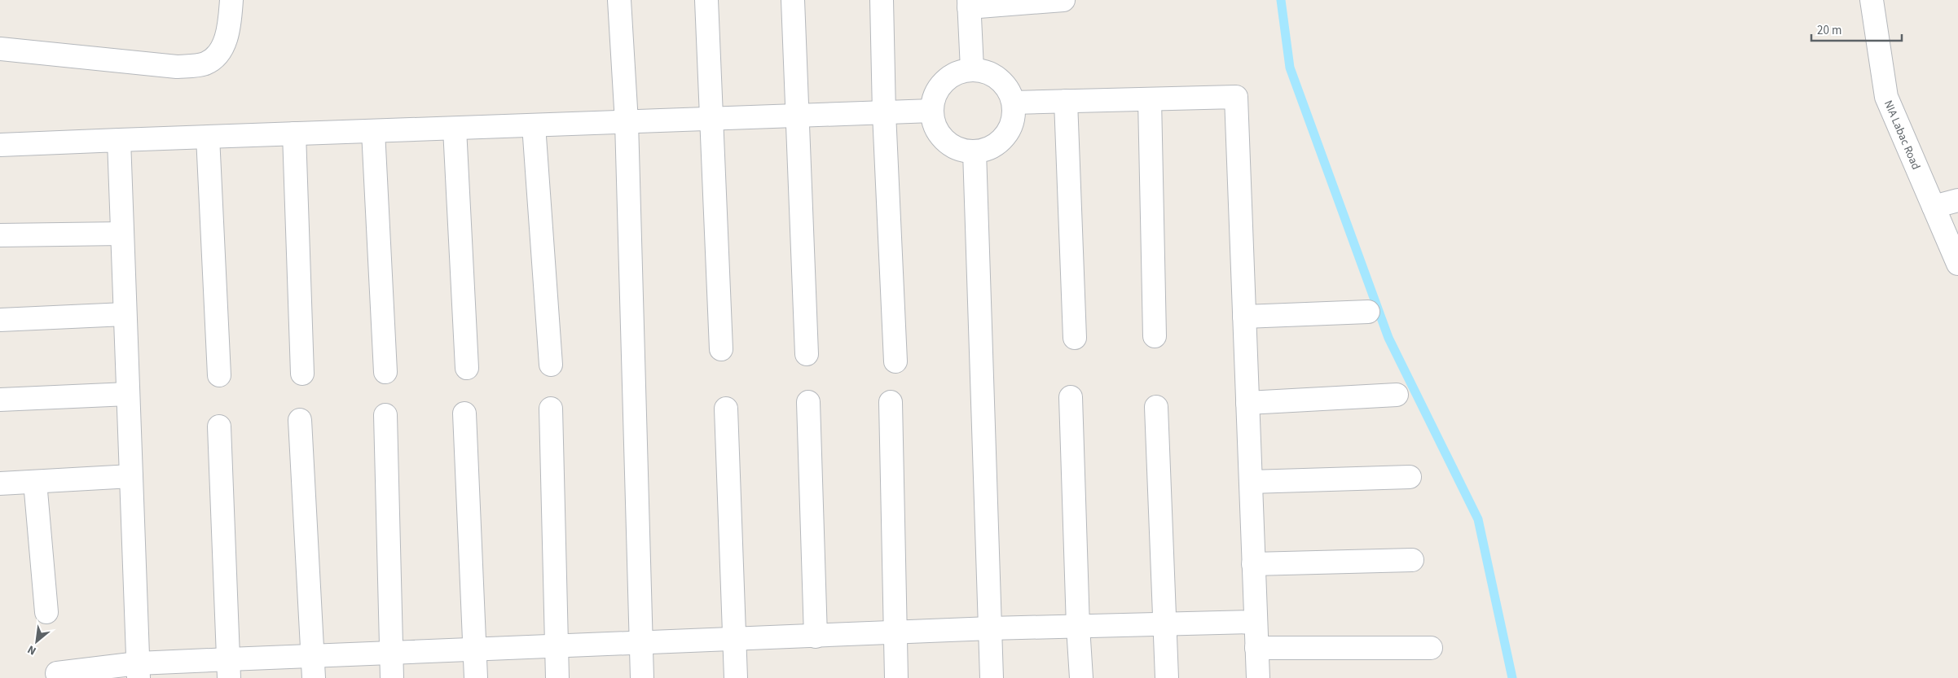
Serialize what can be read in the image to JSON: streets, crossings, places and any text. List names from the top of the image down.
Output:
{
  "streets": {
    "street": ["NIA Labac Road"]
  },
  "scale_bar": "20 m",
  "north": "bottom left"
}
